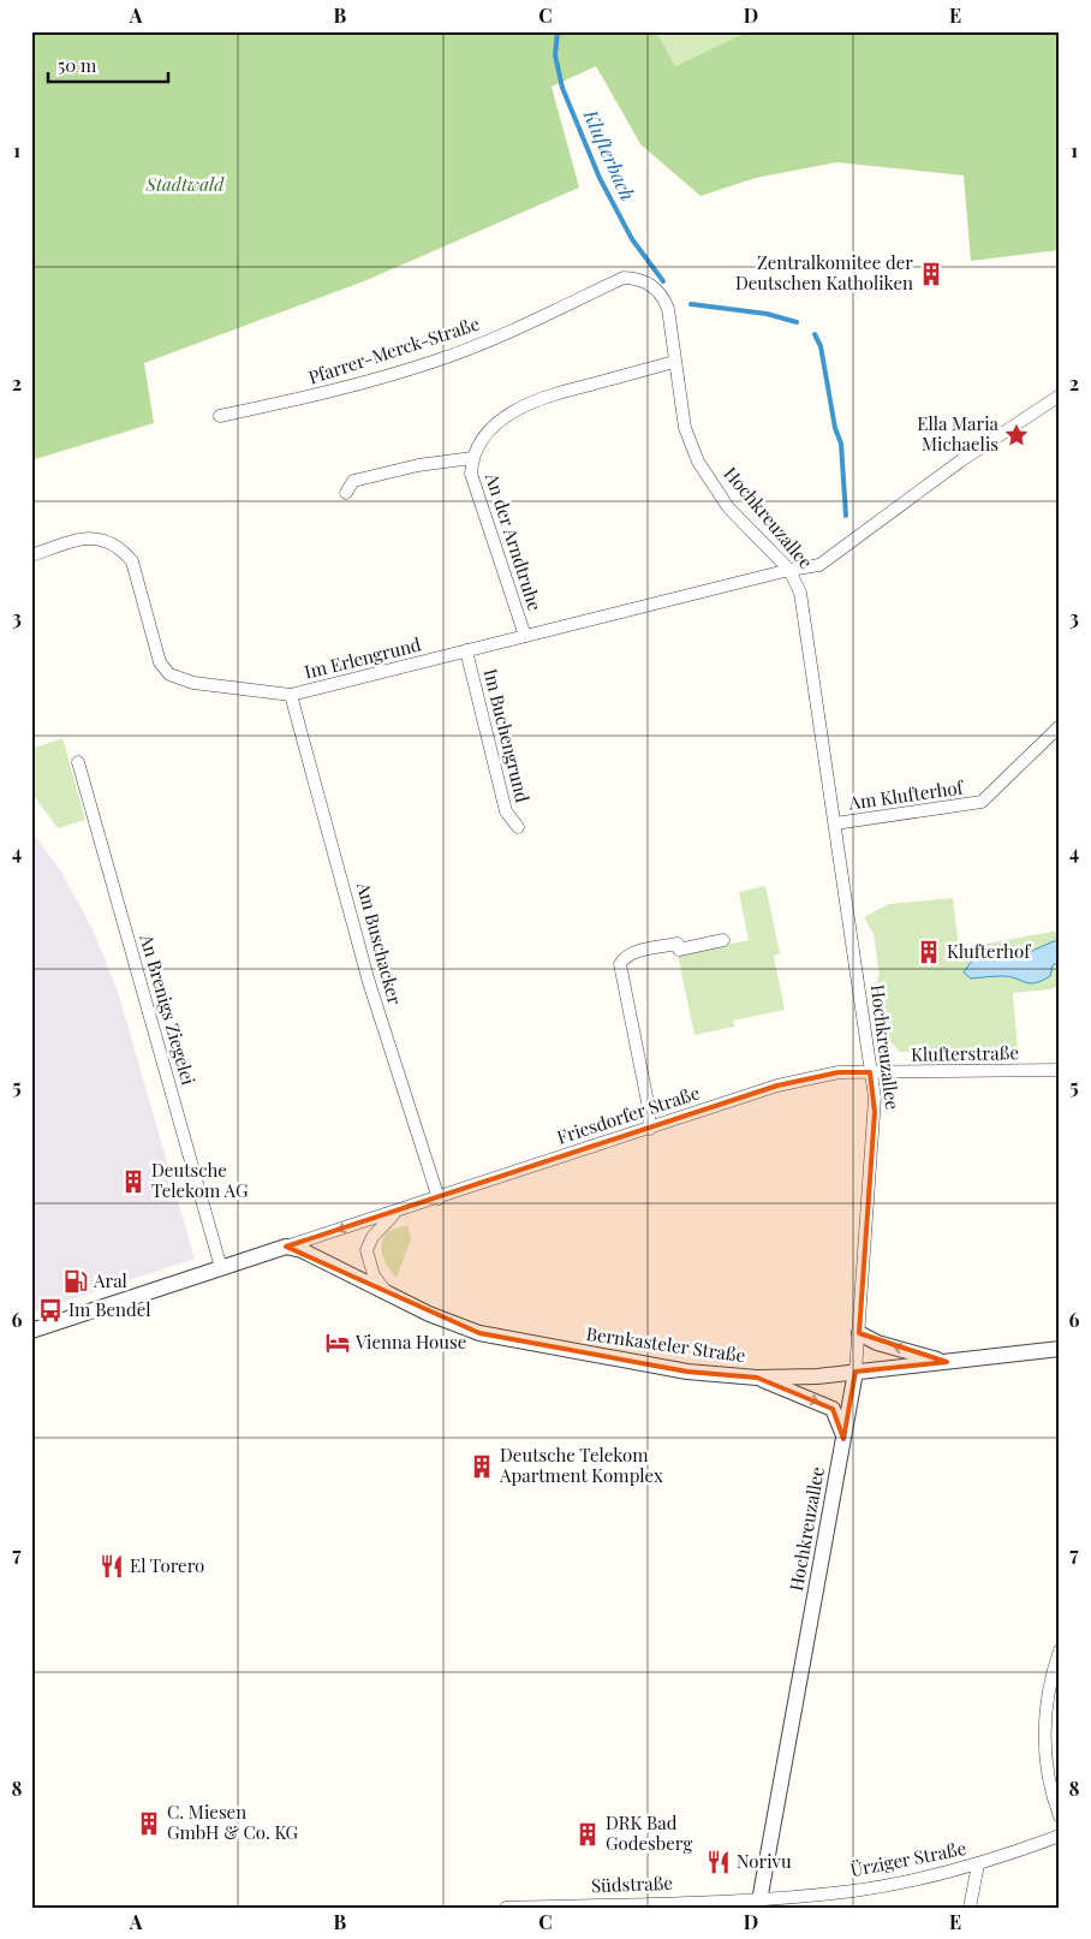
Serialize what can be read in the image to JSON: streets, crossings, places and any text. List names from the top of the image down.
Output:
{
  "streets": {
    "street": [
      "Pfarrer-Merck-Straße",
      "Hochkreuzallee",
      "An der Arndtruhe",
      "Im Erlengrund",
      "Im Buchengrund",
      "Am Klufterhof",
      "Am Buschacker",
      "An Brenigs Ziegelei",
      "Klufterstraße",
      "Friesdorfer Straße",
      "Bernkasteler Straße",
      "Ürziger Straße",
      "Südstraße"
    ]
  },
  "crossings": [
    ["Pfarrer-Merck-Straße", "Hochkreuzallee"],
    ["Hochkreuzallee", "An der Arndtruhe"],
    ["Hochkreuzallee", "Im Erlengrund"],
    ["Hochkreuzallee", "Am Klufterhof"],
    ["Hochkreuzallee", "Klufterstraße"],
    ["Hochkreuzallee", "Friesdorfer Straße"],
    ["Hochkreuzallee", "Bernkasteler Straße"],
    ["Hochkreuzallee", "Ürziger Straße"],
    ["Hochkreuzallee", "Südstraße"],
    ["An der Arndtruhe", "Im Erlengrund"],
    ["Im Erlengrund", "Im Buchengrund"],
    ["Im Erlengrund", "Am Buschacker"],
    ["Am Buschacker", "Friesdorfer Straße"],
    ["An Brenigs Ziegelei", "Friesdorfer Straße"],
    ["Klufterstraße", "Friesdorfer Straße"],
    ["Friesdorfer Straße", "Bernkasteler Straße"],
    ["Ürziger Straße", "Südstraße"]
  ],
  "water": ["Klufterbach"],
  "parks": ["Stadtwald"],
  "places": {
    "building": [
      "Zentralkomitee der Deutschen Katholiken",
      "Klufterhof",
      "Deutsche Telekom AG",
      "Deutsche Telekom Apartment Komplex",
      "C. Miesen GmbH & Co. KG",
      "DRK Bad Godesberg"
    ],
    "place": ["Ella Maria Michaelis"],
    "fuel station": ["Aral"],
    "bus stop": ["Im Bendel"],
    "hotel": ["Vienna House"],
    "restaurant": ["El Torero", "Norivu"]
  },
  "scale_bar": "50 m",
  "grid": {
    "columns": [
      "A",
      "B",
      "C",
      "D",
      "E"
    ],
    "rows": [
      "1",
      "2",
      "3",
      "4",
      "5",
      "6",
      "7",
      "8"
    ]
  }
}
